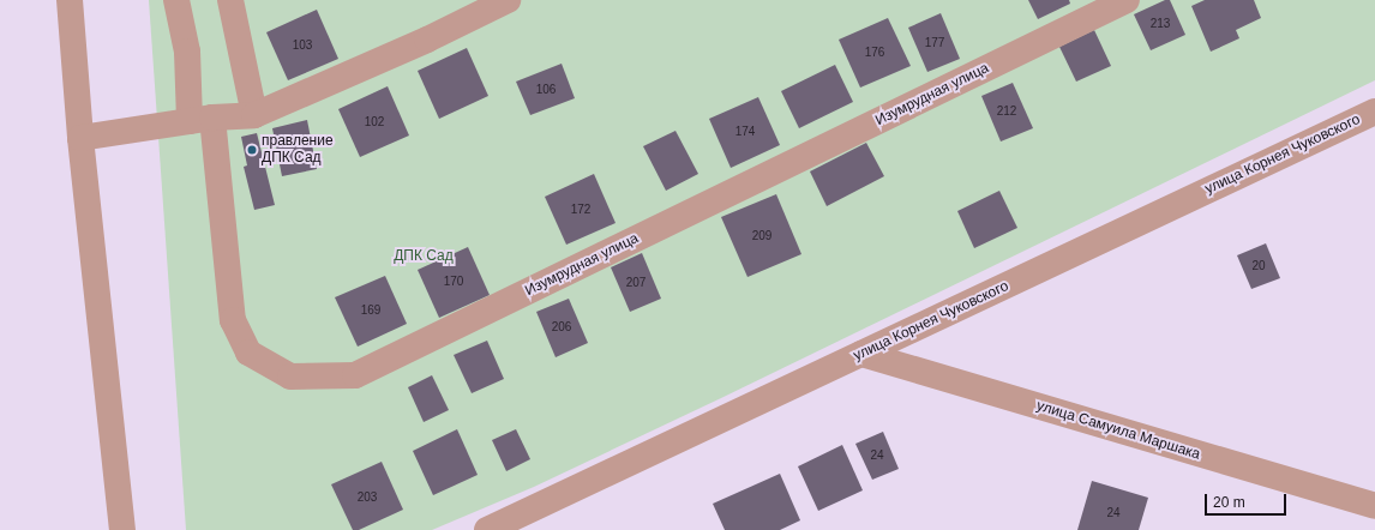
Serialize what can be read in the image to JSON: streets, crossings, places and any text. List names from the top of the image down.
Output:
{
  "streets": {
    "street": ["Изумрудная улица", "улица Корнея Чуковского", "улица Самуила Маршака"]
  },
  "crossings": [
    ["улица Корнея Чуковского", "улица Самуила Маршака"]
  ],
  "parks": ["ДПК Сад"],
  "places": ["правление ДПК Сад"],
  "house_numbers": [
    "213",
    "177",
    "103",
    "176",
    "106",
    "212",
    "102",
    "174",
    "172",
    "209",
    "20",
    "170",
    "207",
    "169",
    "206",
    "24",
    "203",
    "24"
  ],
  "scale_bar": "20 m"
}
